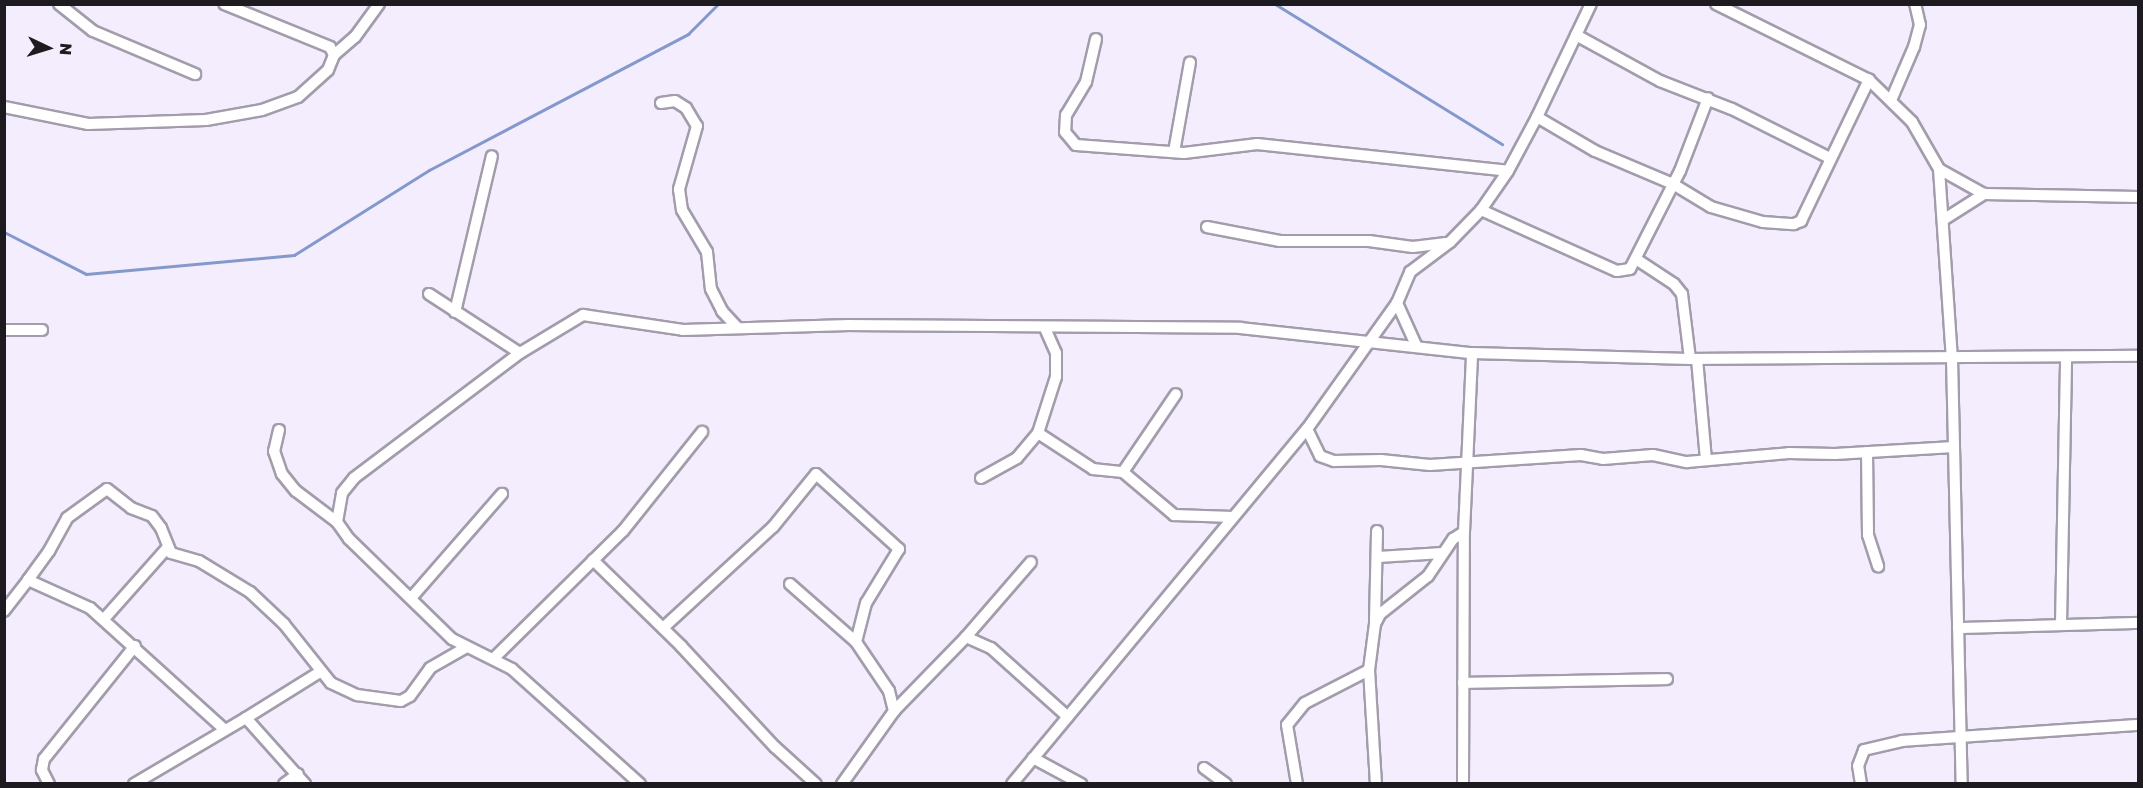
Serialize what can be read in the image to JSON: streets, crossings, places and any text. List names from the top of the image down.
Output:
{
  "north": "right"
}
